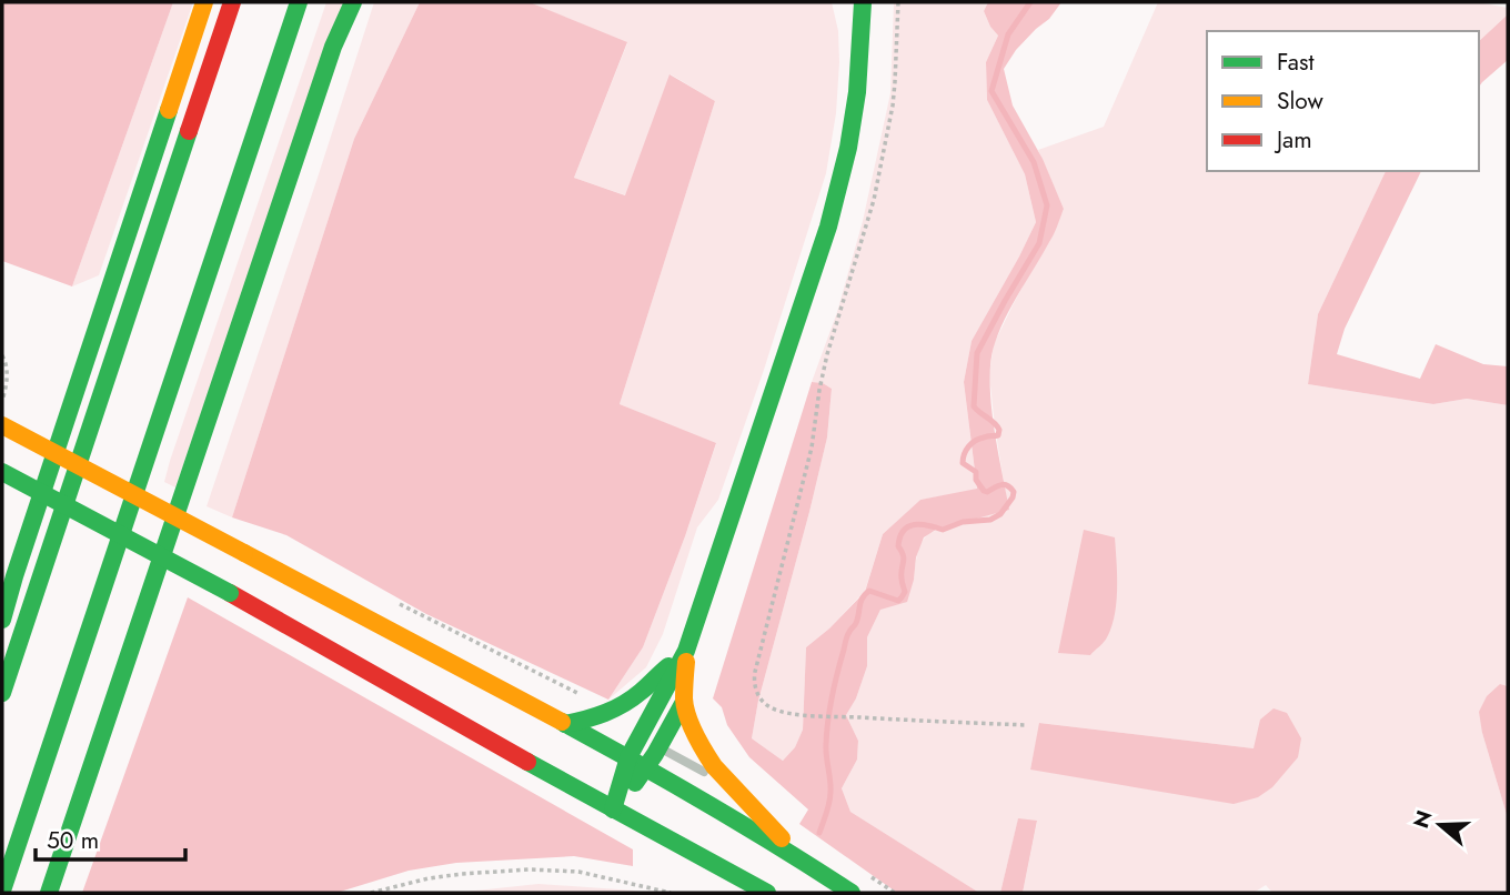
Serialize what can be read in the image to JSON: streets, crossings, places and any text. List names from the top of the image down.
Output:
{
  "legend": ["Fast", "Slow", "Jam"],
  "scale_bar": "50 m",
  "north": "left"
}
